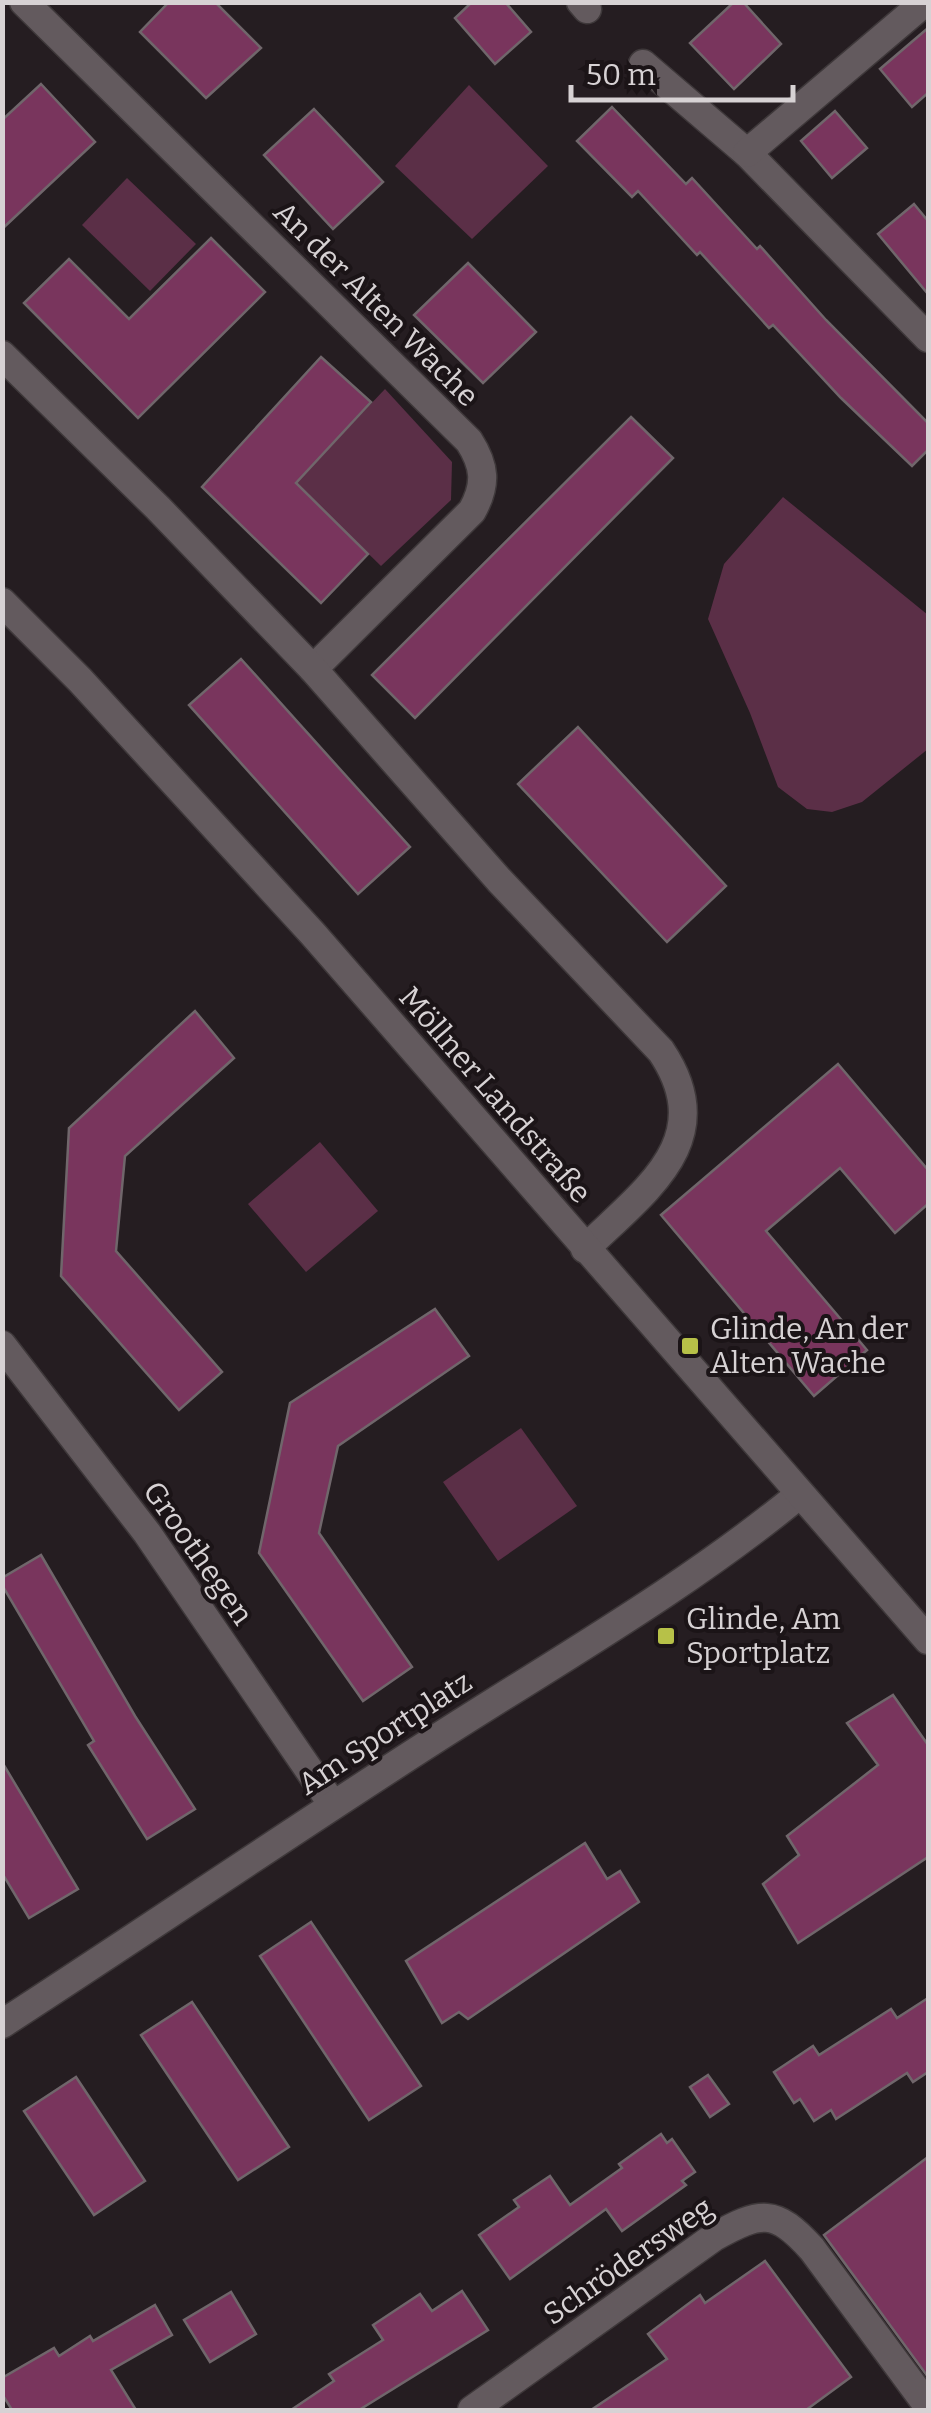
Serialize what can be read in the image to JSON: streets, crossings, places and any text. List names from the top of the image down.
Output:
{
  "streets": {
    "street": [
      "An der Alten Wache",
      "Möllner Landstraße",
      "Groothegen",
      "Am Sportplatz",
      "Schrödersweg"
    ]
  },
  "crossings": [
    ["Möllner Landstraße", "Am Sportplatz"],
    ["Groothegen", "Am Sportplatz"]
  ],
  "places": {
    "transit": ["Glinde, An der Alten Wache", "Glinde, Am Sportplatz"]
  },
  "scale_bar": "50 m"
}
